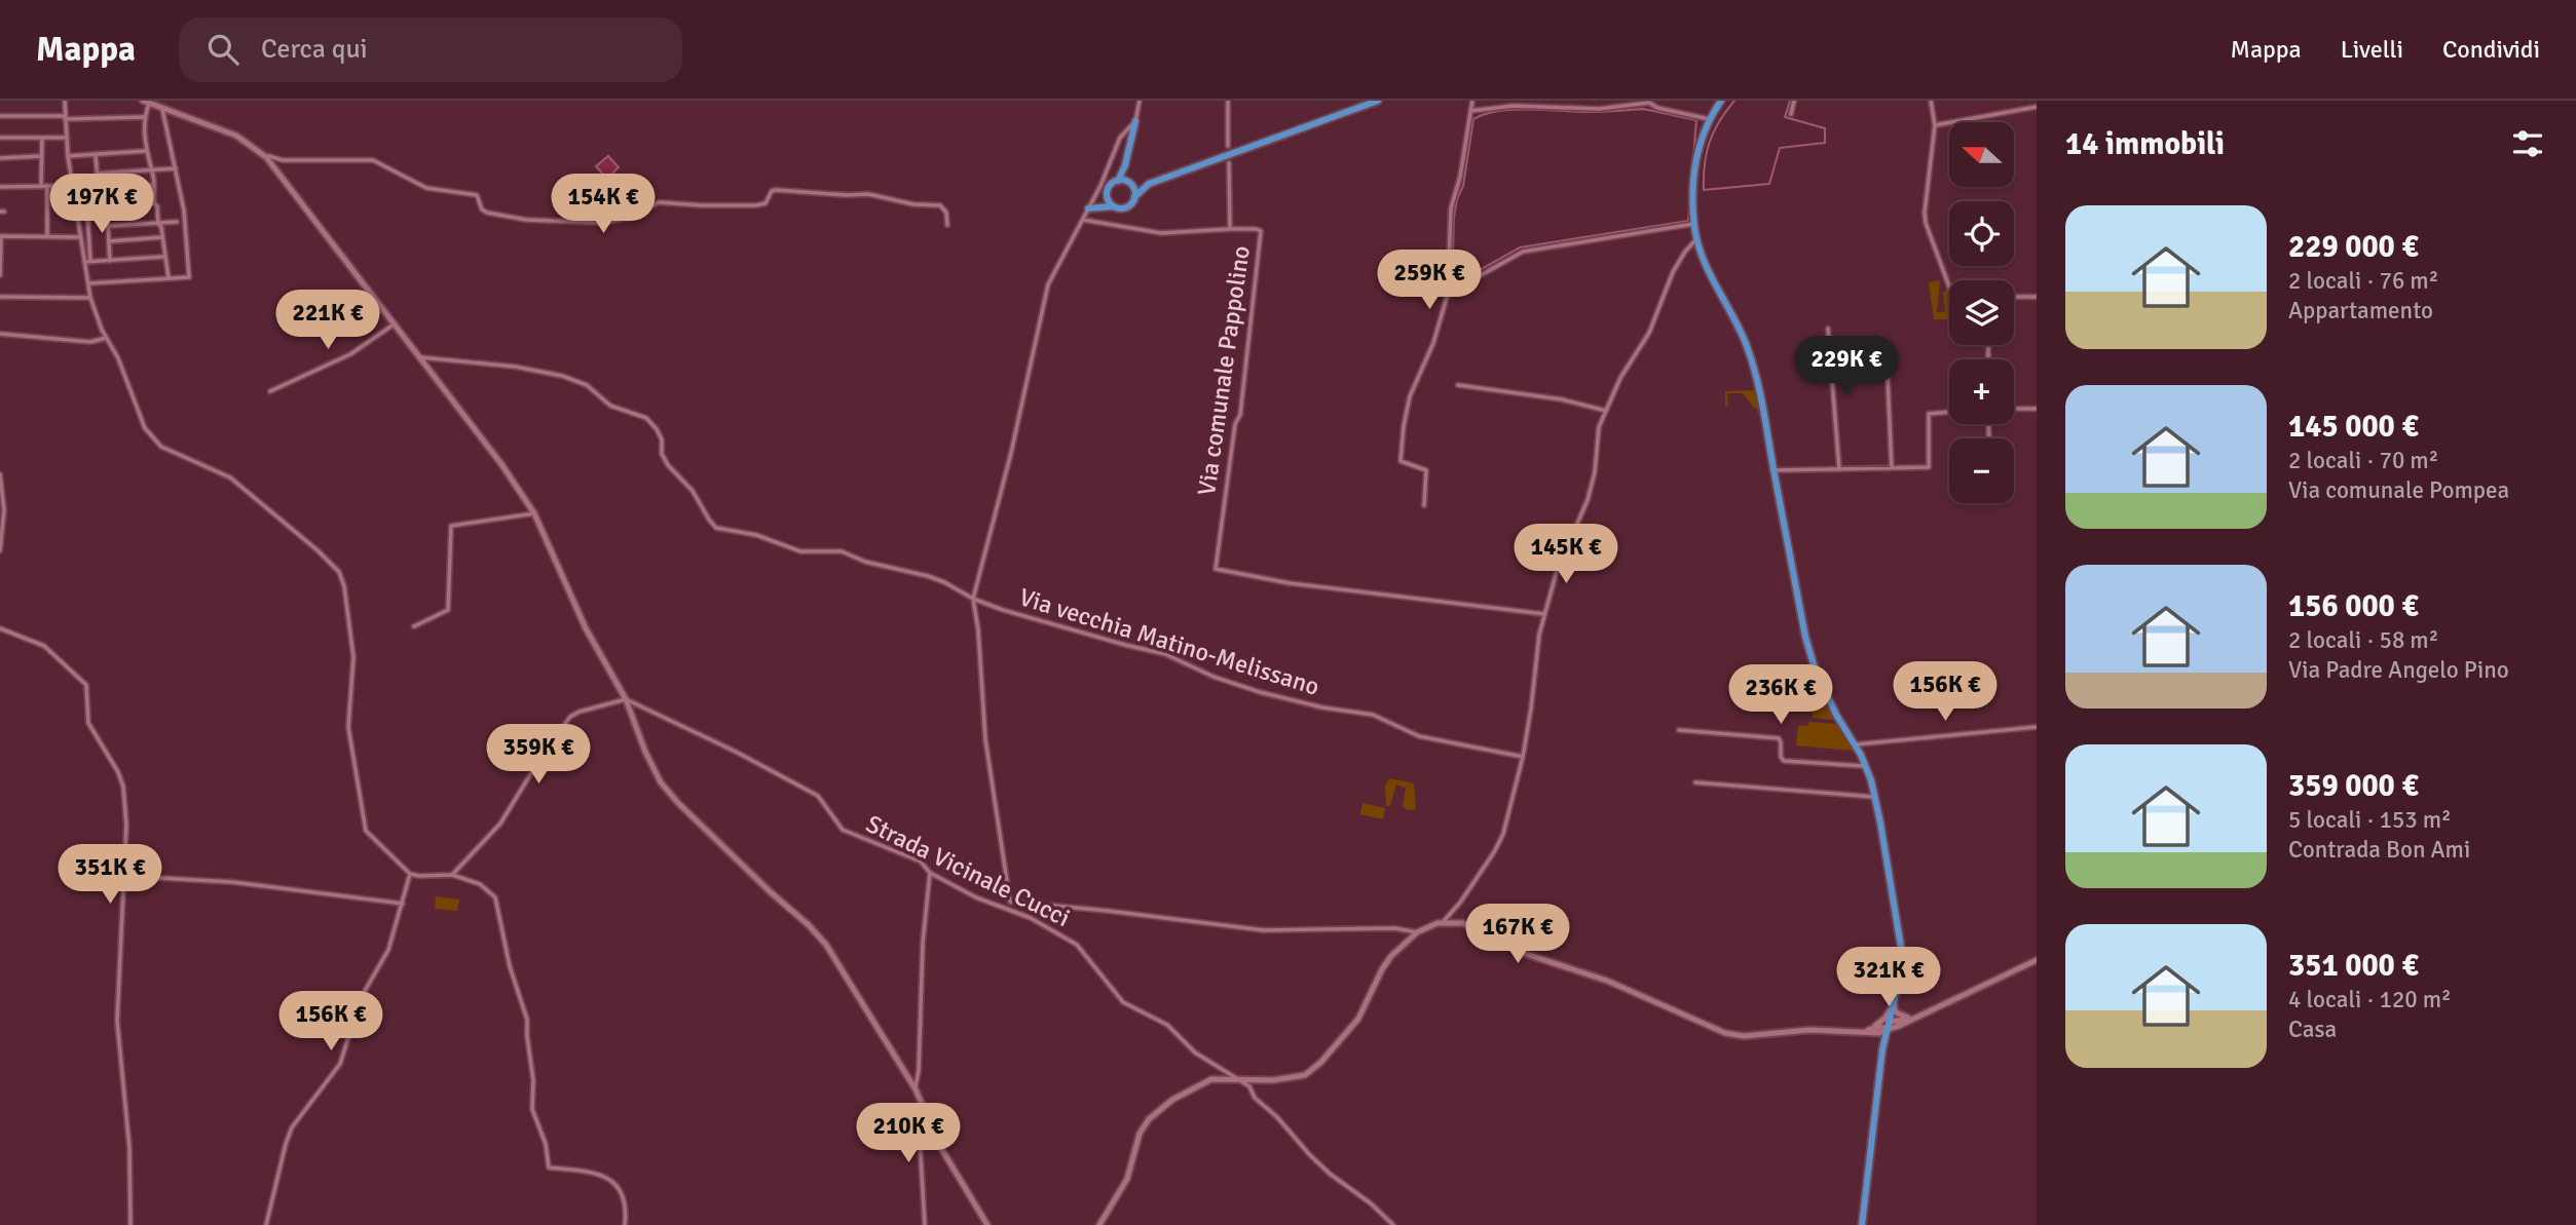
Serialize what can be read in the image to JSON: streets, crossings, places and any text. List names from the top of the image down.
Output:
{
  "streets": {
    "street": ["Via comunale Pappolino", "Via vecchia Matino-Melissano", "Strada Vicinale Cucci"]
  },
  "north": "left",
  "page": {
    "header": "Mappa",
    "search": "Cerca qui",
    "nav": ["Mappa", "Livelli", "Condividi"],
    "heading": "14 immobili",
    "map_buttons": ["+", "−"],
    "price": [
      "197K €",
      "154K €",
      "259K €",
      "221K €",
      "229K €",
      "145K €",
      "156K €",
      "236K €",
      "359K €",
      "351K €",
      "167K €",
      "321K €",
      "156K €",
      "210K €"
    ],
    "list": [
      {
        "name": "229 000 €",
        "note": "2 locali · 76 m² · Appartamento"
      },
      {
        "name": "145 000 €",
        "note": "2 locali · 70 m² · Via comunale Pompea"
      },
      {
        "name": "156 000 €",
        "note": "2 locali · 58 m² · Via Padre Angelo Pino"
      },
      {
        "name": "359 000 €",
        "note": "5 locali · 153 m² · Contrada Bon Ami"
      },
      {
        "name": "351 000 €",
        "note": "4 locali · 120 m² · Casa"
      }
    ]
  }
}
